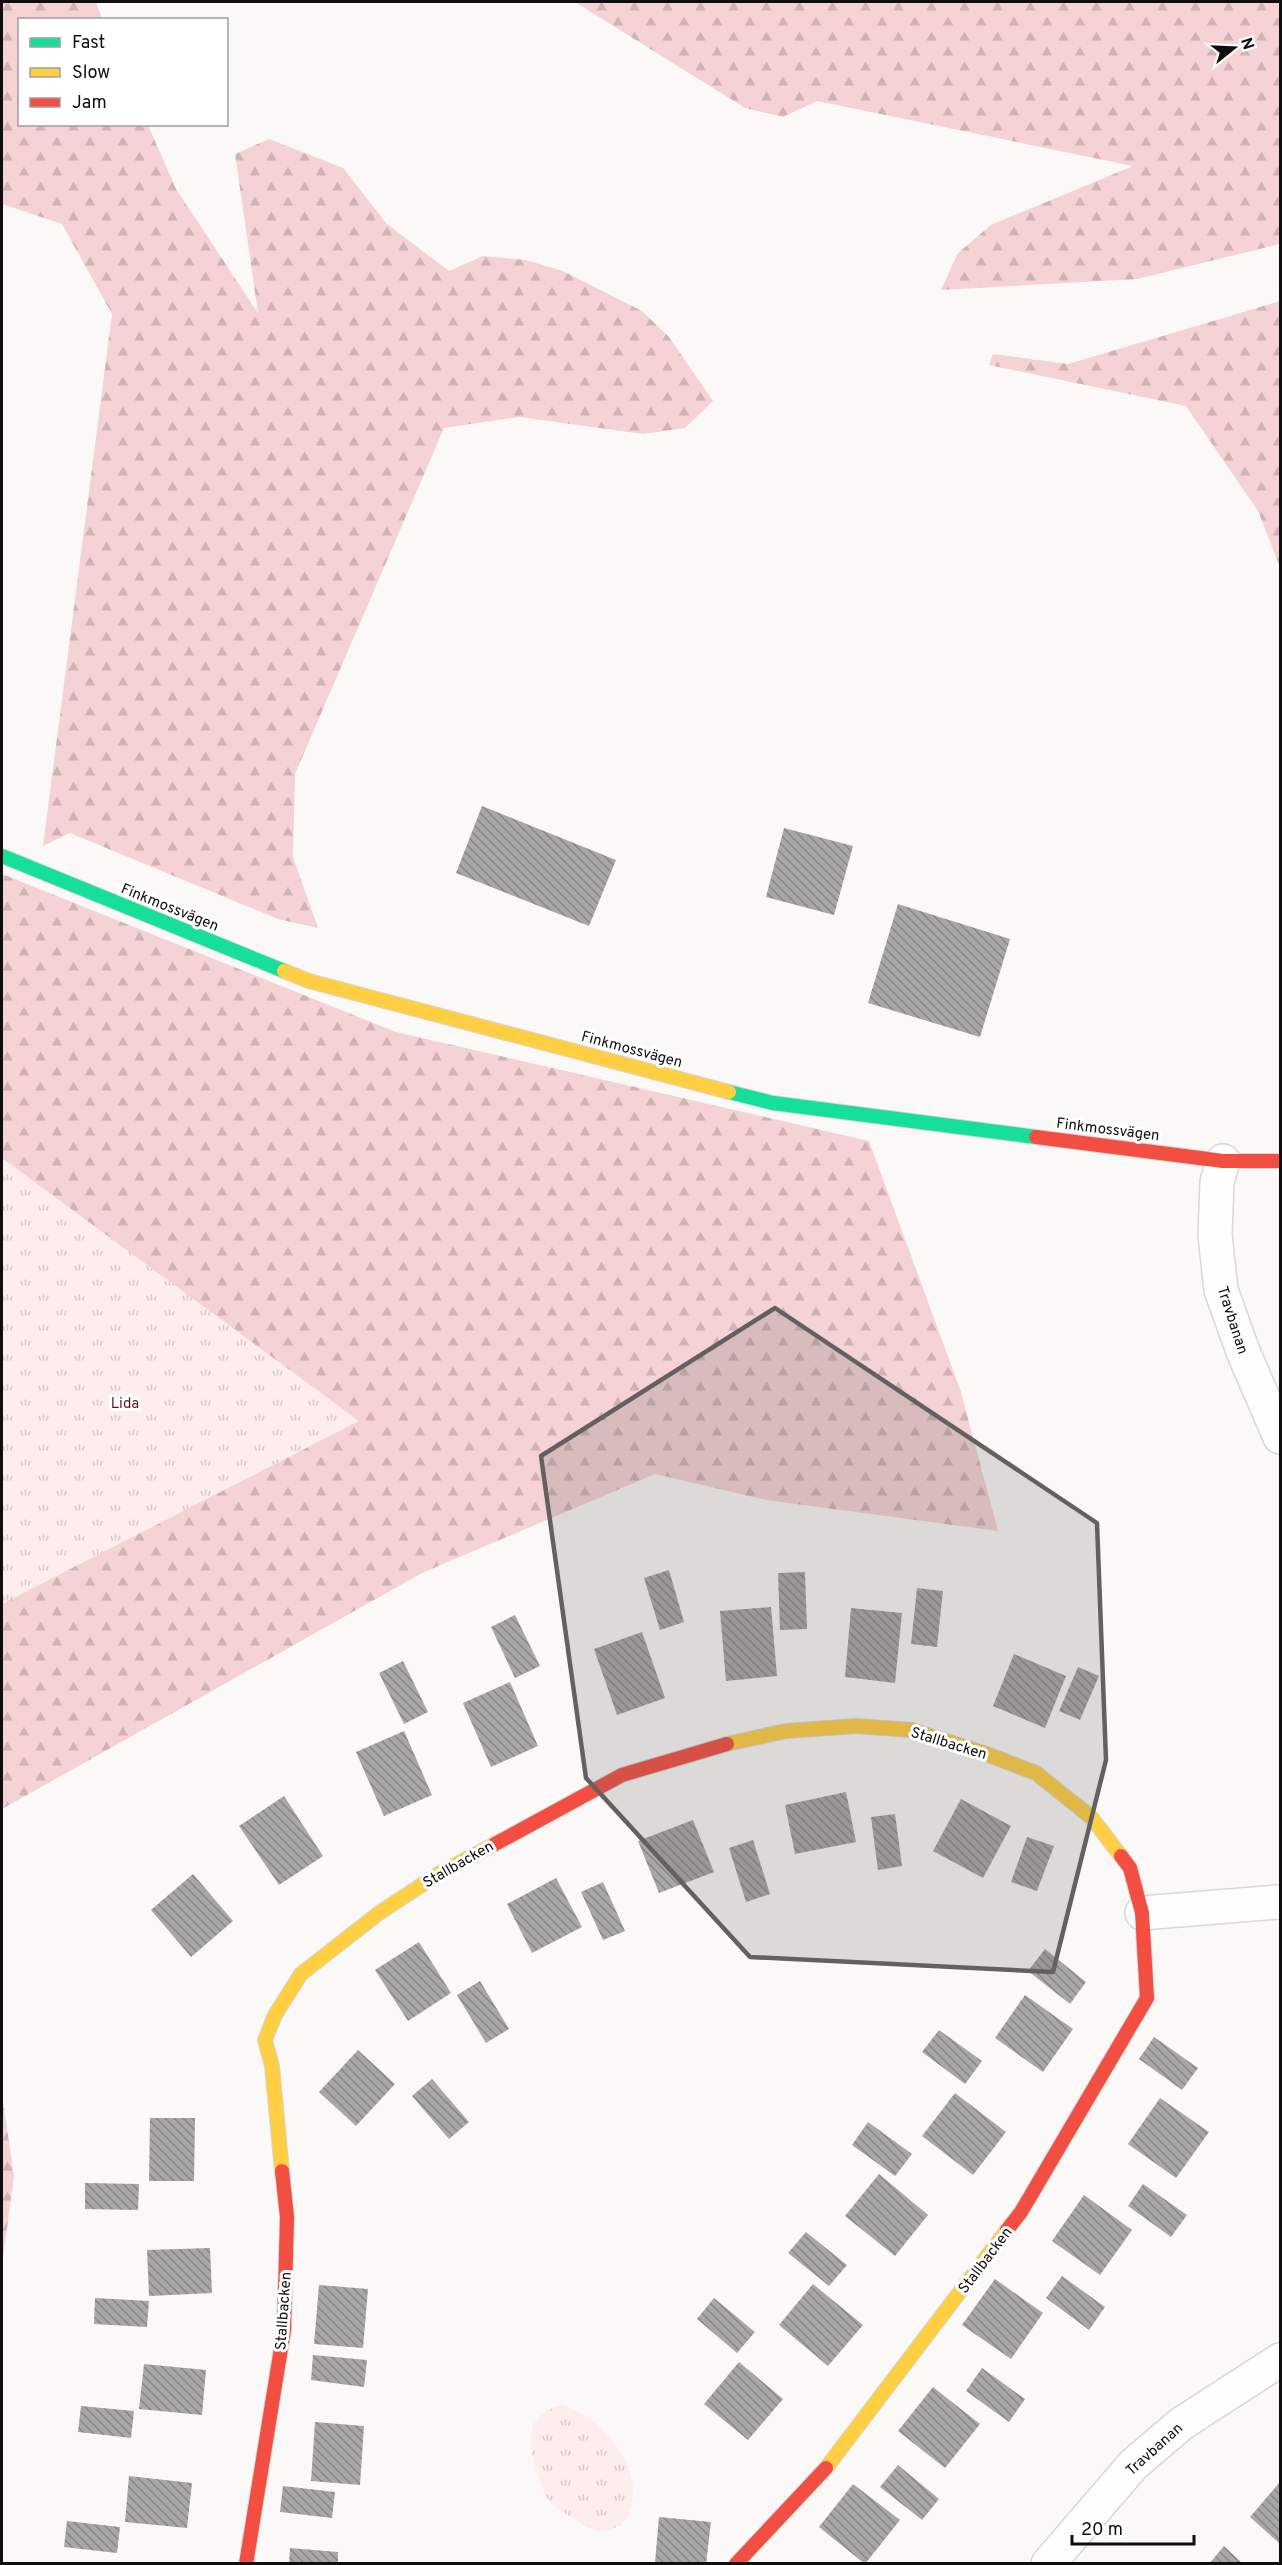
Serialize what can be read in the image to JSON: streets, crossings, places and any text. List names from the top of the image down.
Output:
{
  "streets": {
    "street": ["Finkmossvägen", "Travbanan", "Stallbacken"]
  },
  "crossings": [
    ["Finkmossvägen", "Travbanan"]
  ],
  "parks": ["Lida"],
  "legend": ["Fast", "Slow", "Jam"],
  "scale_bar": "20 m",
  "north": "right"
}
